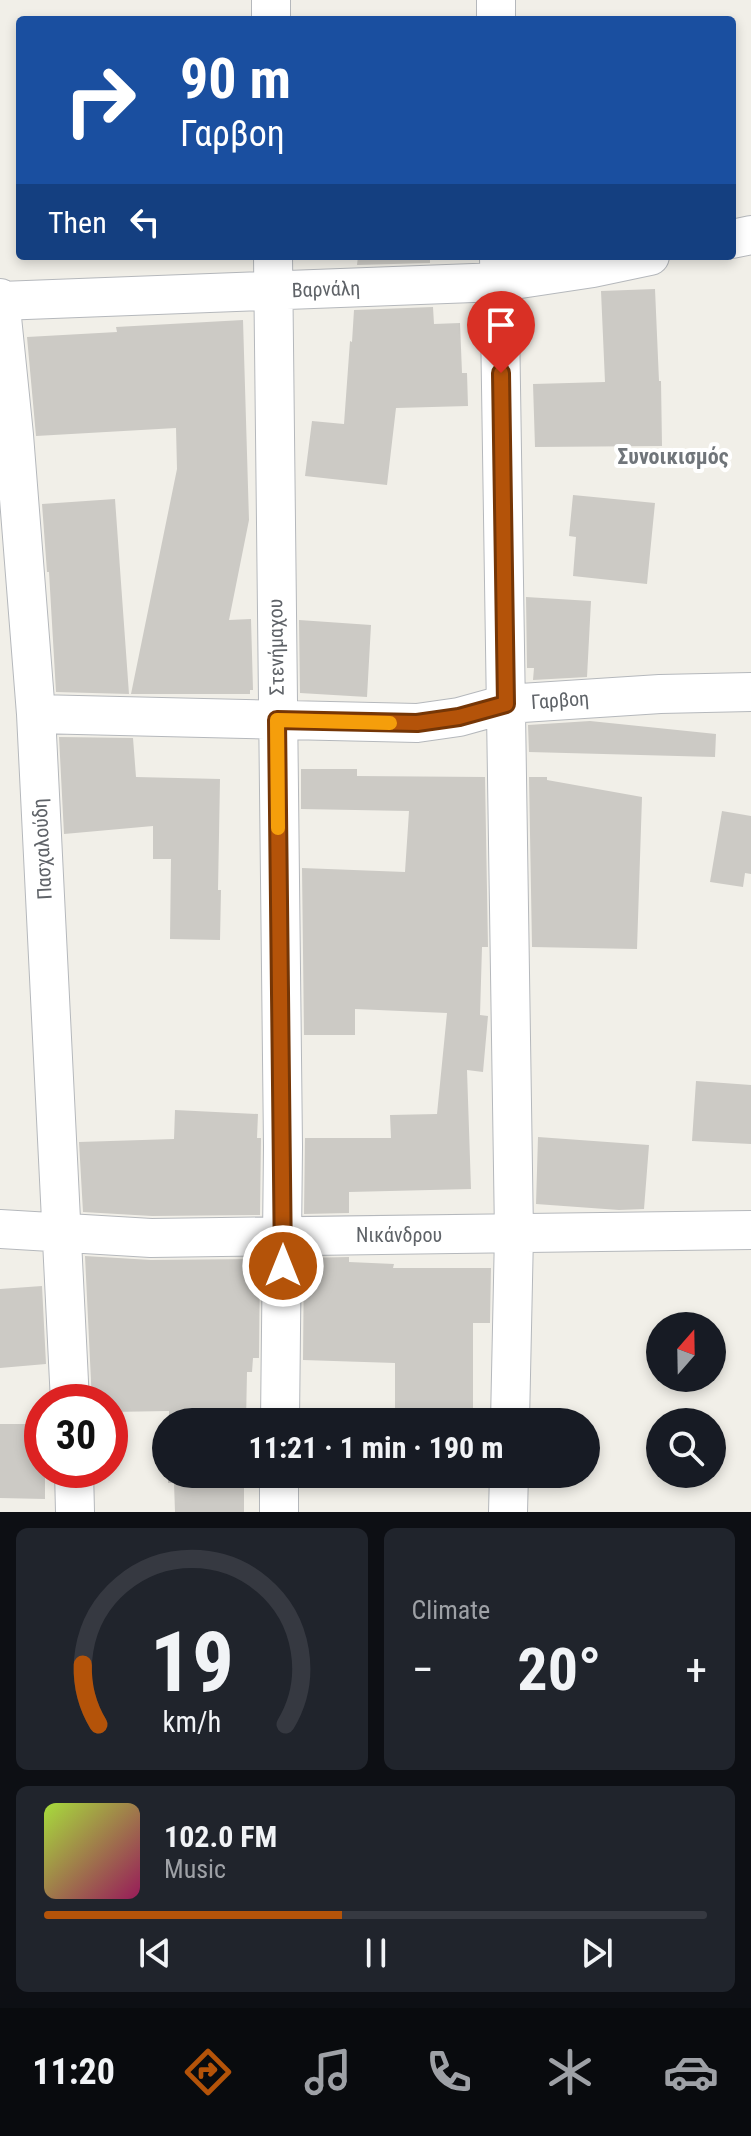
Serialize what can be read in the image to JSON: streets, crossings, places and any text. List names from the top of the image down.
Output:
{
  "streets": {
    "street": [
      "Βαρνάλη",
      "Στενήμαχου",
      "Γαρβοη",
      "Πασχαλούδη",
      "Νικάνδρου"
    ]
  },
  "crossings": [
    ["Βαρνάλη", "Στενήμαχου"],
    ["Βαρνάλη", "Πασχαλούδη"],
    ["Στενήμαχου", "Γαρβοη"],
    ["Στενήμαχου", "Νικάνδρου"],
    ["Γαρβοη", "Πασχαλούδη"],
    ["Πασχαλούδη", "Νικάνδρου"]
  ],
  "districts": ["Συνοικισμός"],
  "north": "top",
  "page": {
    "turn": ["90 m", "Γαρβοη"],
    "then": "Then",
    "limit": "30",
    "trip": "11:21 · 1 min · 190 m",
    "tile": "Climate",
    "heat": ["−", "20°", "+"],
    "song": ["102.0 FM", "Music"],
    "tabs": "11:20",
    "gauge": ["19", "km/h"]
  }
}
